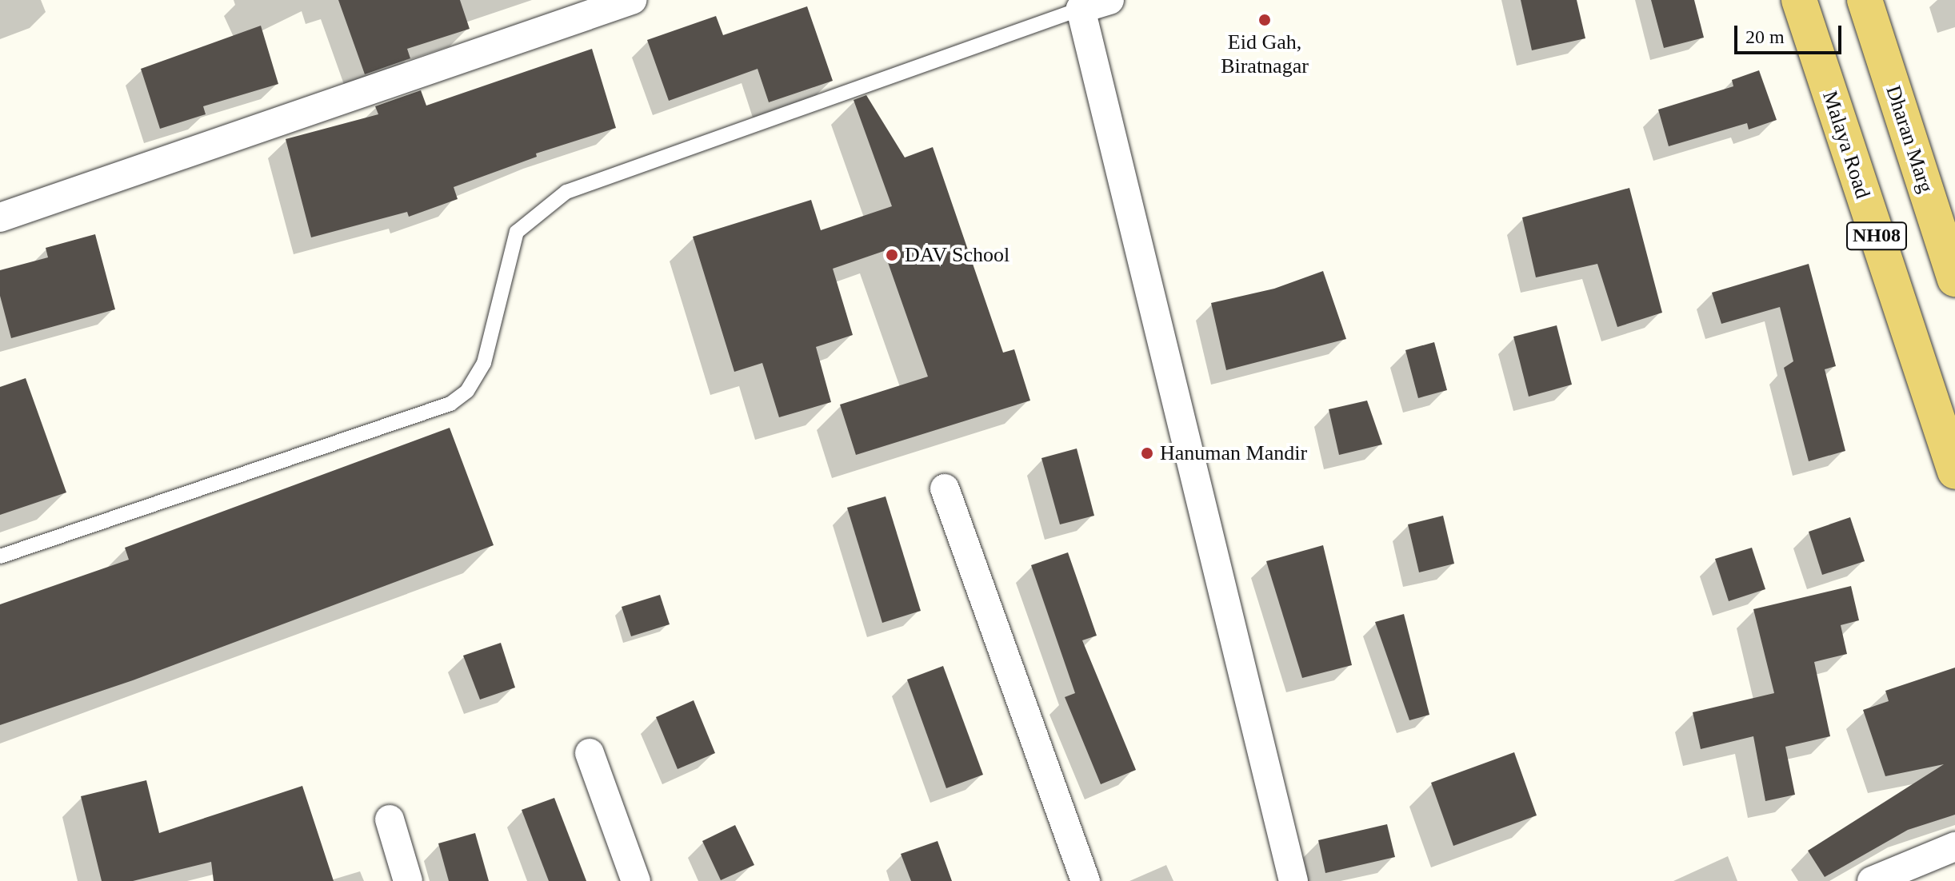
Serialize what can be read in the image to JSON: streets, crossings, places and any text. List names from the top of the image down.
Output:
{
  "streets": {
    "main road": ["Dharan Marg", "Malaya Road", "NH08"]
  },
  "places": ["Eid Gah, Biratnagar", "DAV School", "Hanuman Mandir"],
  "scale_bar": "20 m"
}
